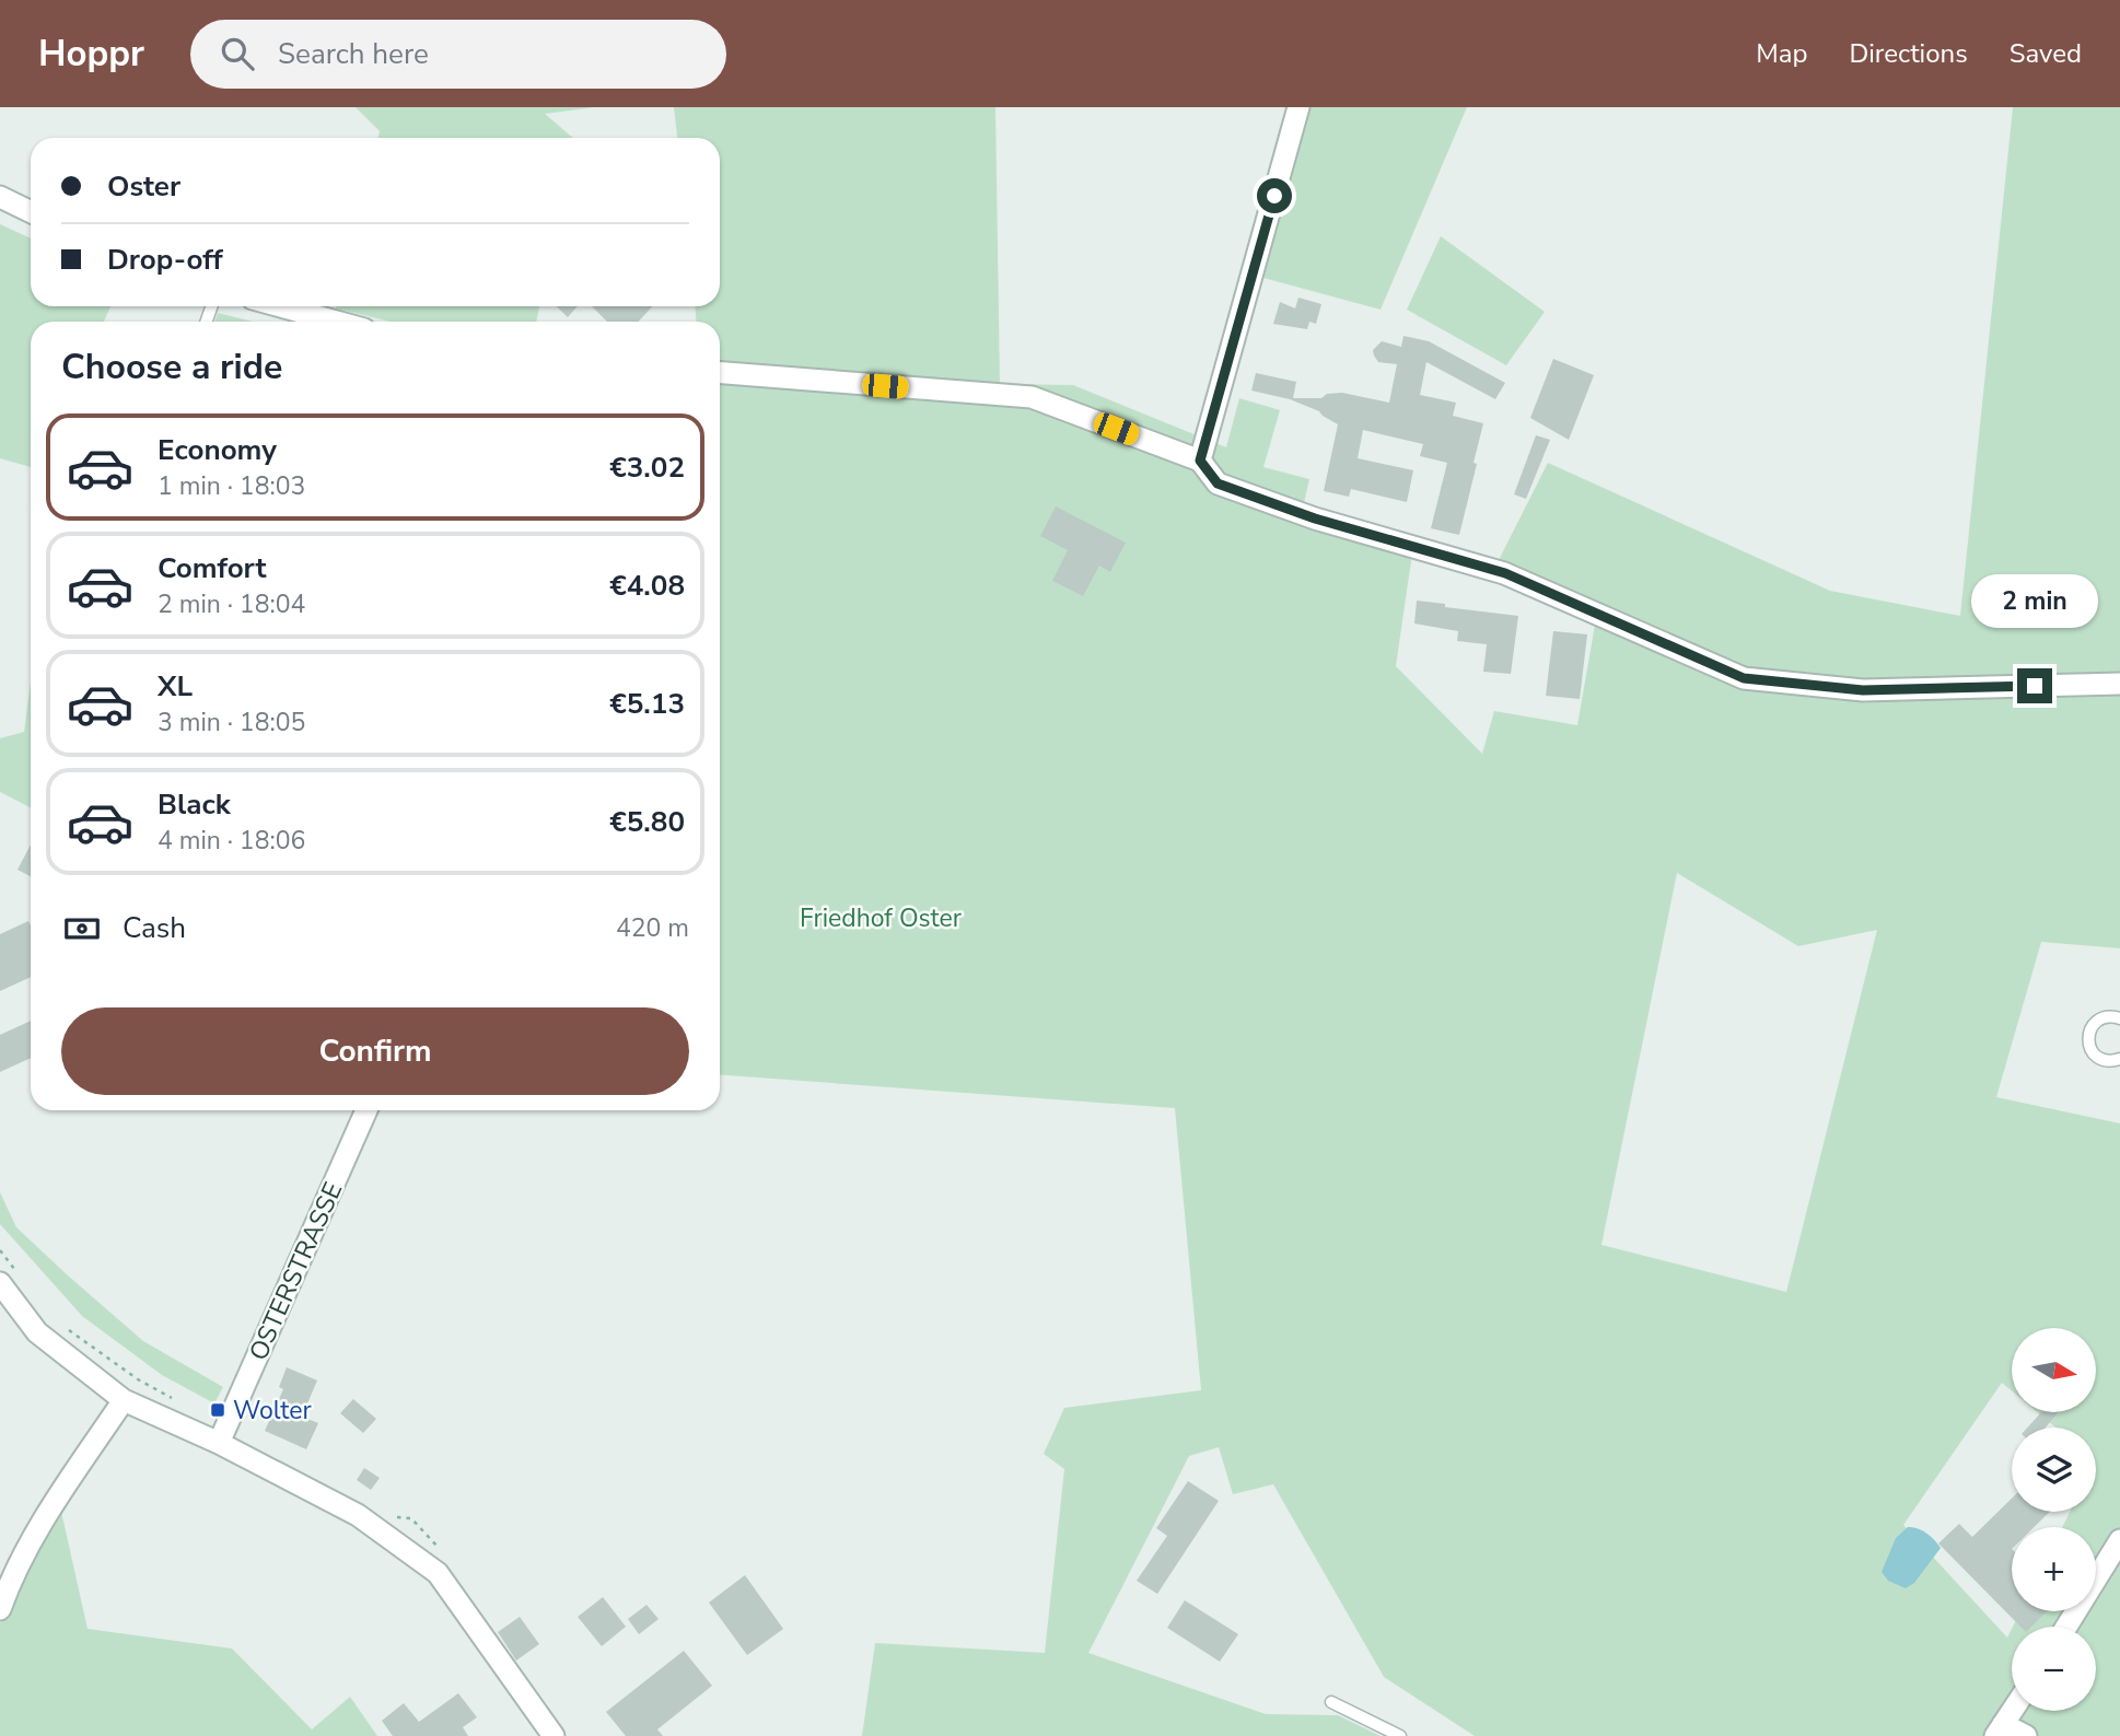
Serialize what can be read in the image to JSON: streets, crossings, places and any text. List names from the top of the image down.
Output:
{
  "streets": {
    "street": ["OSTERSTRASSE"]
  },
  "parks": ["Friedhof Oster"],
  "places": {
    "transit": ["Wolter"]
  },
  "north": "right",
  "page": {
    "header": "Hoppr",
    "search": "Search here",
    "nav": ["Map", "Directions", "Saved"],
    "banner": ["Oster", "Drop-off"],
    "heading": "Choose a ride",
    "list": [
      {
        "name": "Economy",
        "note": "1 min · 18:03",
        "value": "€3.02"
      },
      {
        "name": "Comfort",
        "note": "2 min · 18:04",
        "value": "€4.08"
      },
      {
        "name": "XL",
        "note": "3 min · 18:05",
        "value": "€5.13"
      },
      {
        "name": "Black",
        "note": "4 min · 18:06",
        "value": "€5.80"
      }
    ],
    "bubble": "2 min",
    "pay": ["Cash", "420 m"],
    "buttons": "Confirm",
    "map_buttons": ["+", "−"]
  }
}
